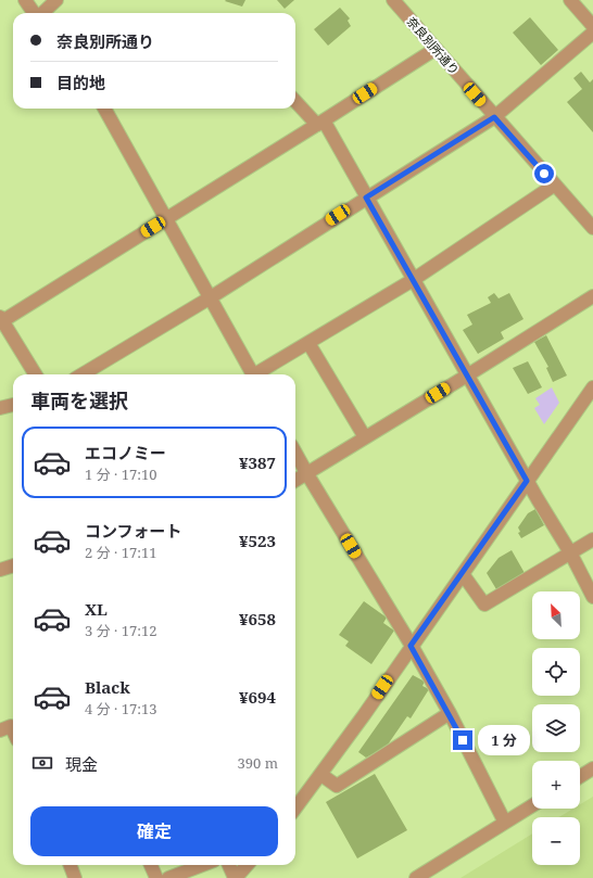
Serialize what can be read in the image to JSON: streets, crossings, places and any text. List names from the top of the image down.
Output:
{
  "streets": {
    "street": ["奈良別所通り"]
  },
  "north": "top left",
  "page": {
    "banner": ["奈良別所通り", "目的地"],
    "heading": "車両を選択",
    "list": [
      {
        "name": "エコノミー",
        "note": "1 分 · 17:10",
        "value": "¥387"
      },
      {
        "name": "コンフォート",
        "note": "2 分 · 17:11",
        "value": "¥523"
      },
      {
        "name": "XL",
        "note": "3 分 · 17:12",
        "value": "¥658"
      },
      {
        "name": "Black",
        "note": "4 分 · 17:13",
        "value": "¥694"
      }
    ],
    "map_buttons": ["+", "−"],
    "bubble": "1 分",
    "pay": ["現金", "390 m"],
    "buttons": "確定"
  }
}
